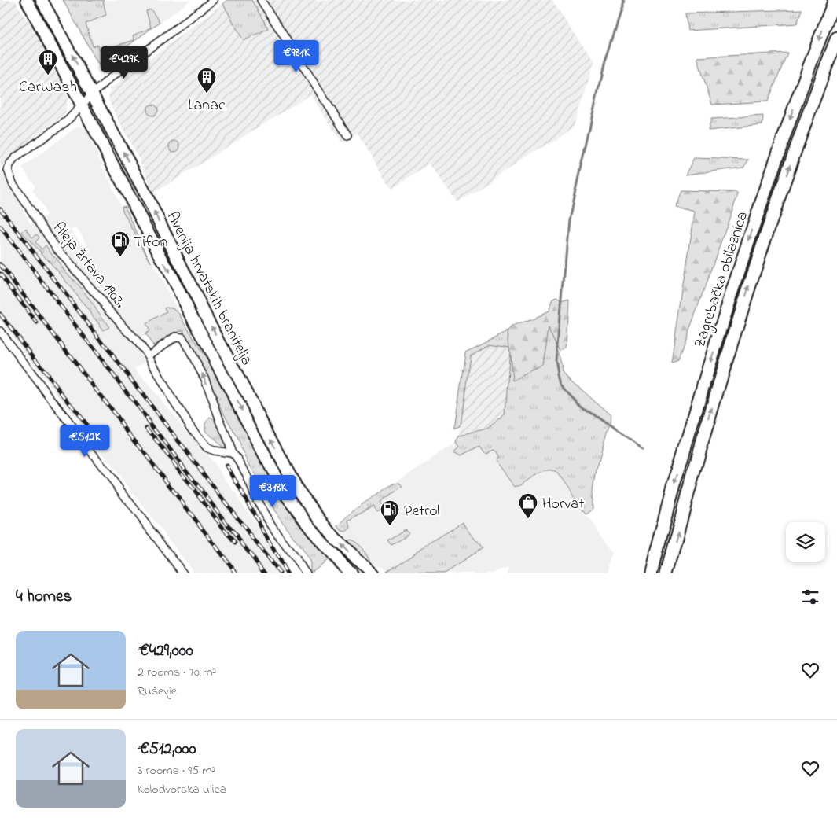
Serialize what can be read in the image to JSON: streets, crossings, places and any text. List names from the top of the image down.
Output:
{
  "streets": {
    "highway": ["Zagrebačka obilaznica"],
    "main road": ["Avenija hrvatskih branitelja"],
    "street": ["Aleja žrtava 1903."]
  },
  "crossings": [
    ["Aleja žrtava 1903.", "Avenija hrvatskih branitelja"]
  ],
  "places": {
    "building": ["CarWash", "Lanac"],
    "fuel station": ["Tifon", "Petrol"],
    "shop": ["Horvat"]
  },
  "page": {
    "price": [
      "€981K",
      "€429K",
      "€512K",
      "€318K"
    ],
    "heading": "4 homes",
    "list": [
      {
        "name": "€429,000",
        "note": "2 rooms · 70 m² · Ruševje"
      },
      {
        "name": "€512,000",
        "note": "3 rooms · 95 m² · Kolodvorska ulica"
      }
    ]
  }
}
